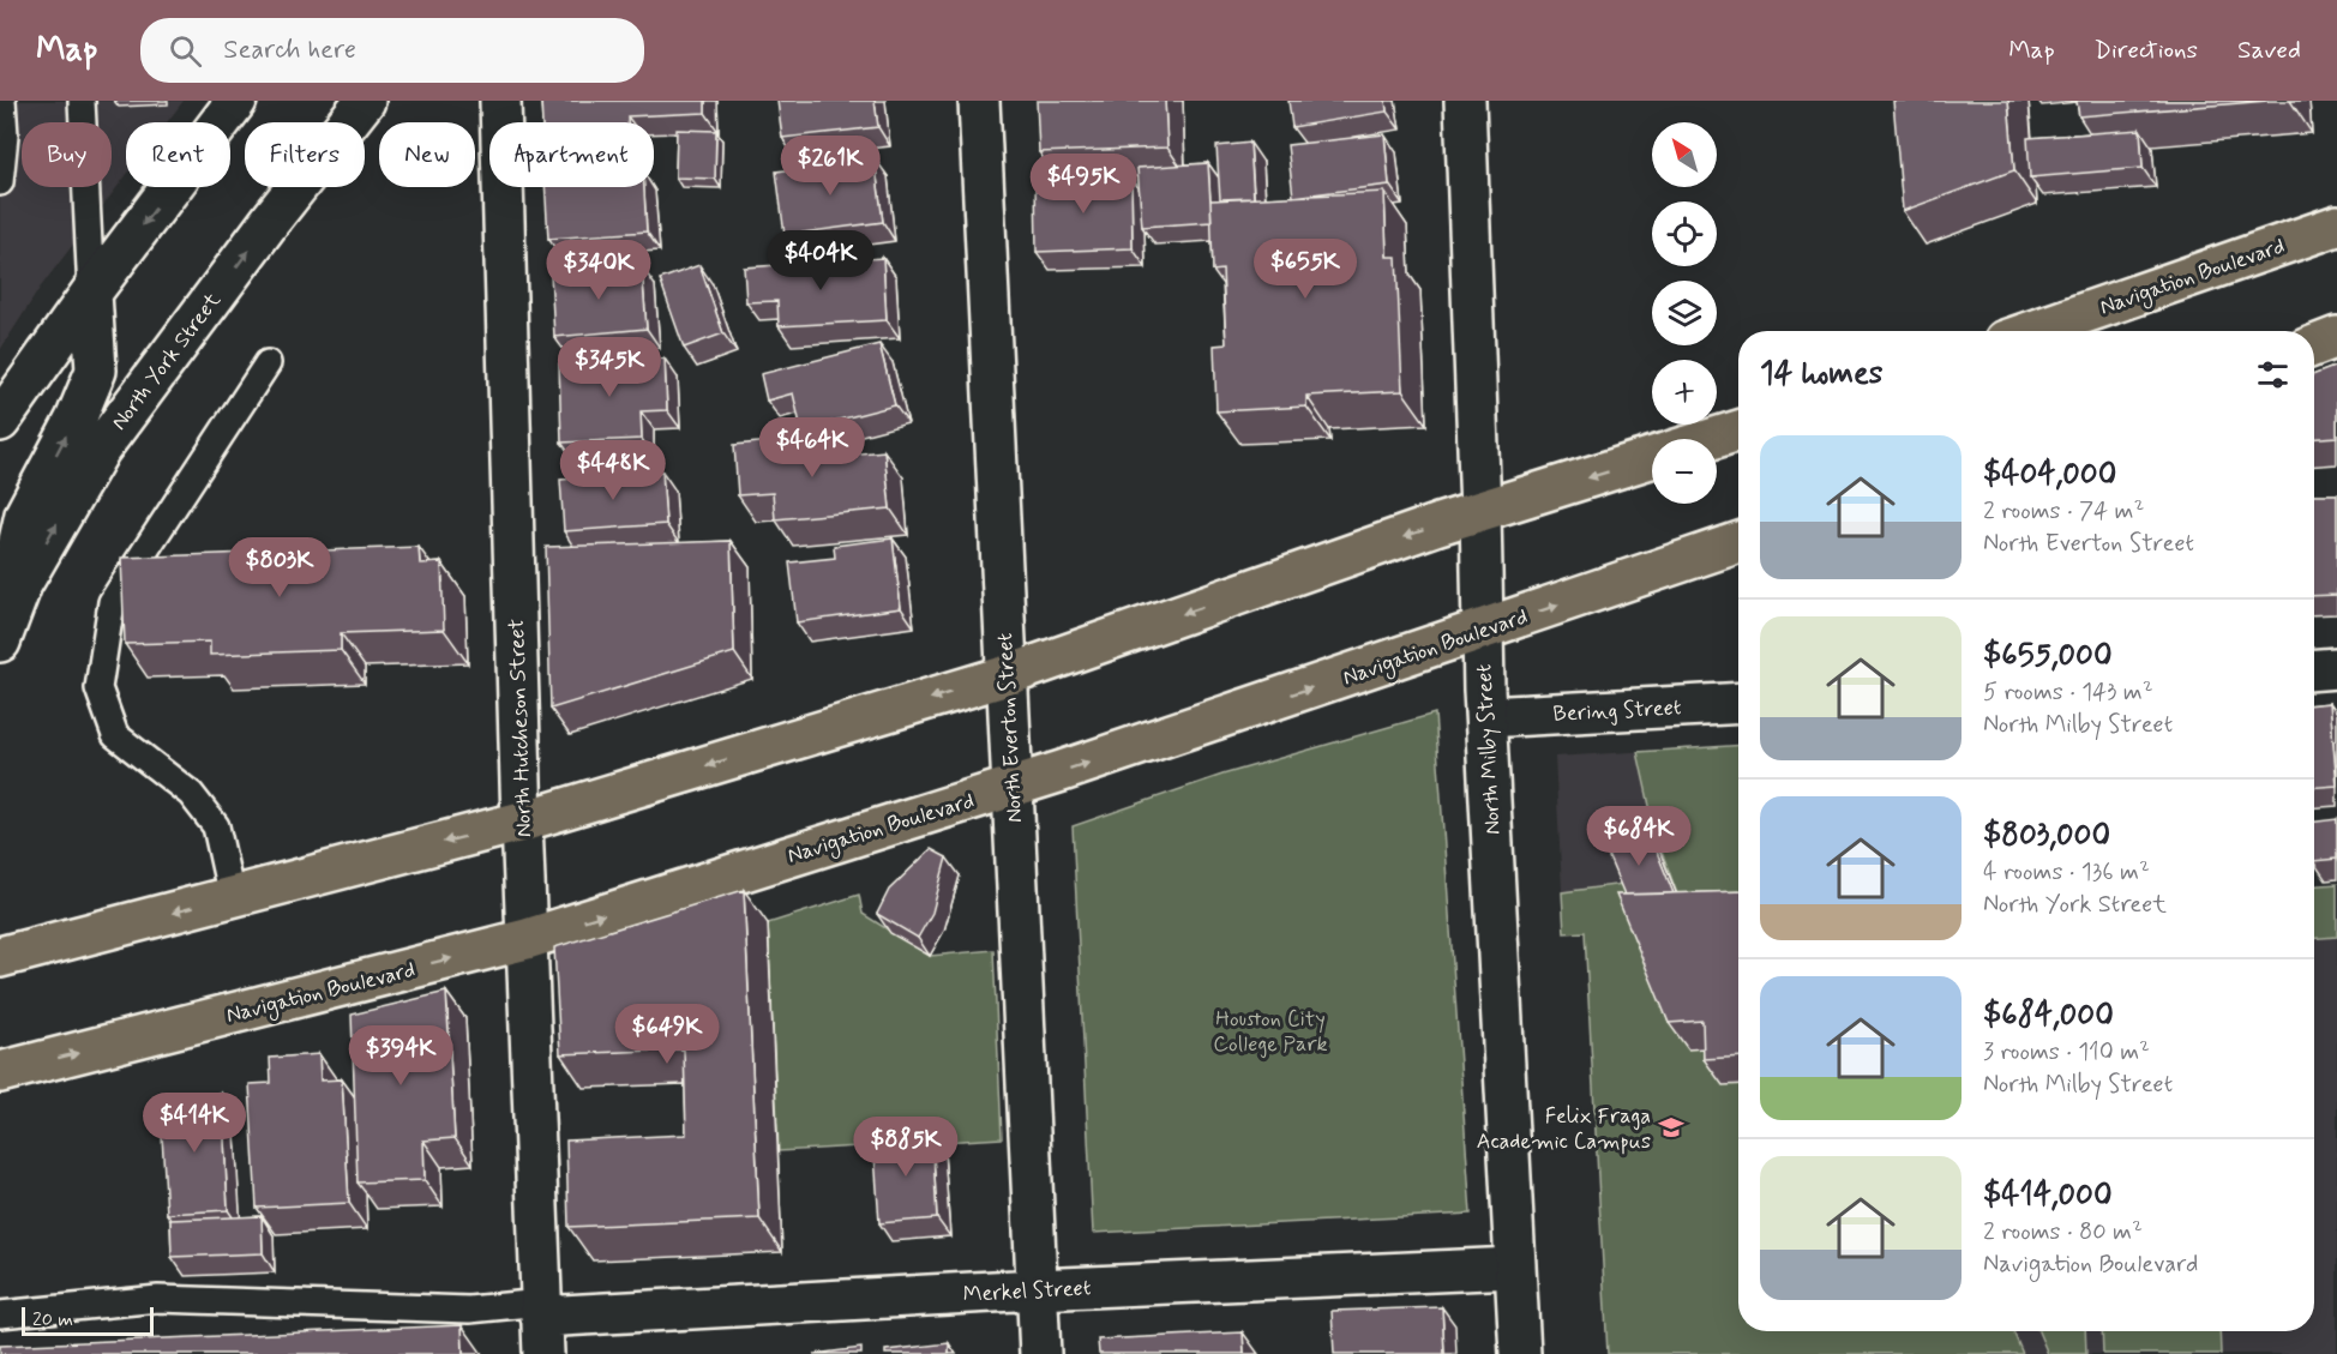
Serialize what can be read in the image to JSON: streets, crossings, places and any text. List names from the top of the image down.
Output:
{
  "streets": {
    "main road": ["Navigation Boulevard"],
    "street": [
      "North York Street",
      "Bering Street",
      "North Hutcheson Street",
      "North Everton Street",
      "North Milby Street",
      "Merkel Street"
    ]
  },
  "crossings": [
    ["Navigation Boulevard", "North Hutcheson Street"],
    ["Navigation Boulevard", "North Everton Street"],
    ["Navigation Boulevard", "North Milby Street"],
    ["Bering Street", "North Milby Street"],
    ["North Hutcheson Street", "Merkel Street"],
    ["North Everton Street", "Merkel Street"],
    ["North Milby Street", "Merkel Street"]
  ],
  "parks": ["Houston City College Park"],
  "places": {
    "school or university": ["Felix Fraga Academic Campus"]
  },
  "scale_bar": "20 m",
  "north": "top left",
  "page": {
    "header": "Map",
    "search": "Search here",
    "nav": ["Map", "Directions", "Saved"],
    "map_buttons": ["+", "−"],
    "chip": [
      "Buy",
      "Rent",
      "Filters",
      "New",
      "Apartment"
    ],
    "price": [
      "$261K",
      "$495K",
      "$404K",
      "$655K",
      "$340K",
      "$345K",
      "$464K",
      "$448K",
      "$803K",
      "$684K",
      "$649K",
      "$394K",
      "$414K",
      "$885K"
    ],
    "heading": "14 homes",
    "list": [
      {
        "name": "$404,000",
        "note": "2 rooms · 74 m² · North Everton Street"
      },
      {
        "name": "$655,000",
        "note": "5 rooms · 143 m² · North Milby Street"
      },
      {
        "name": "$803,000",
        "note": "4 rooms · 136 m² · North York Street"
      },
      {
        "name": "$684,000",
        "note": "3 rooms · 110 m² · North Milby Street"
      },
      {
        "name": "$414,000",
        "note": "2 rooms · 80 m² · Navigation Boulevard"
      }
    ],
    "scale": "20 m"
  }
}
